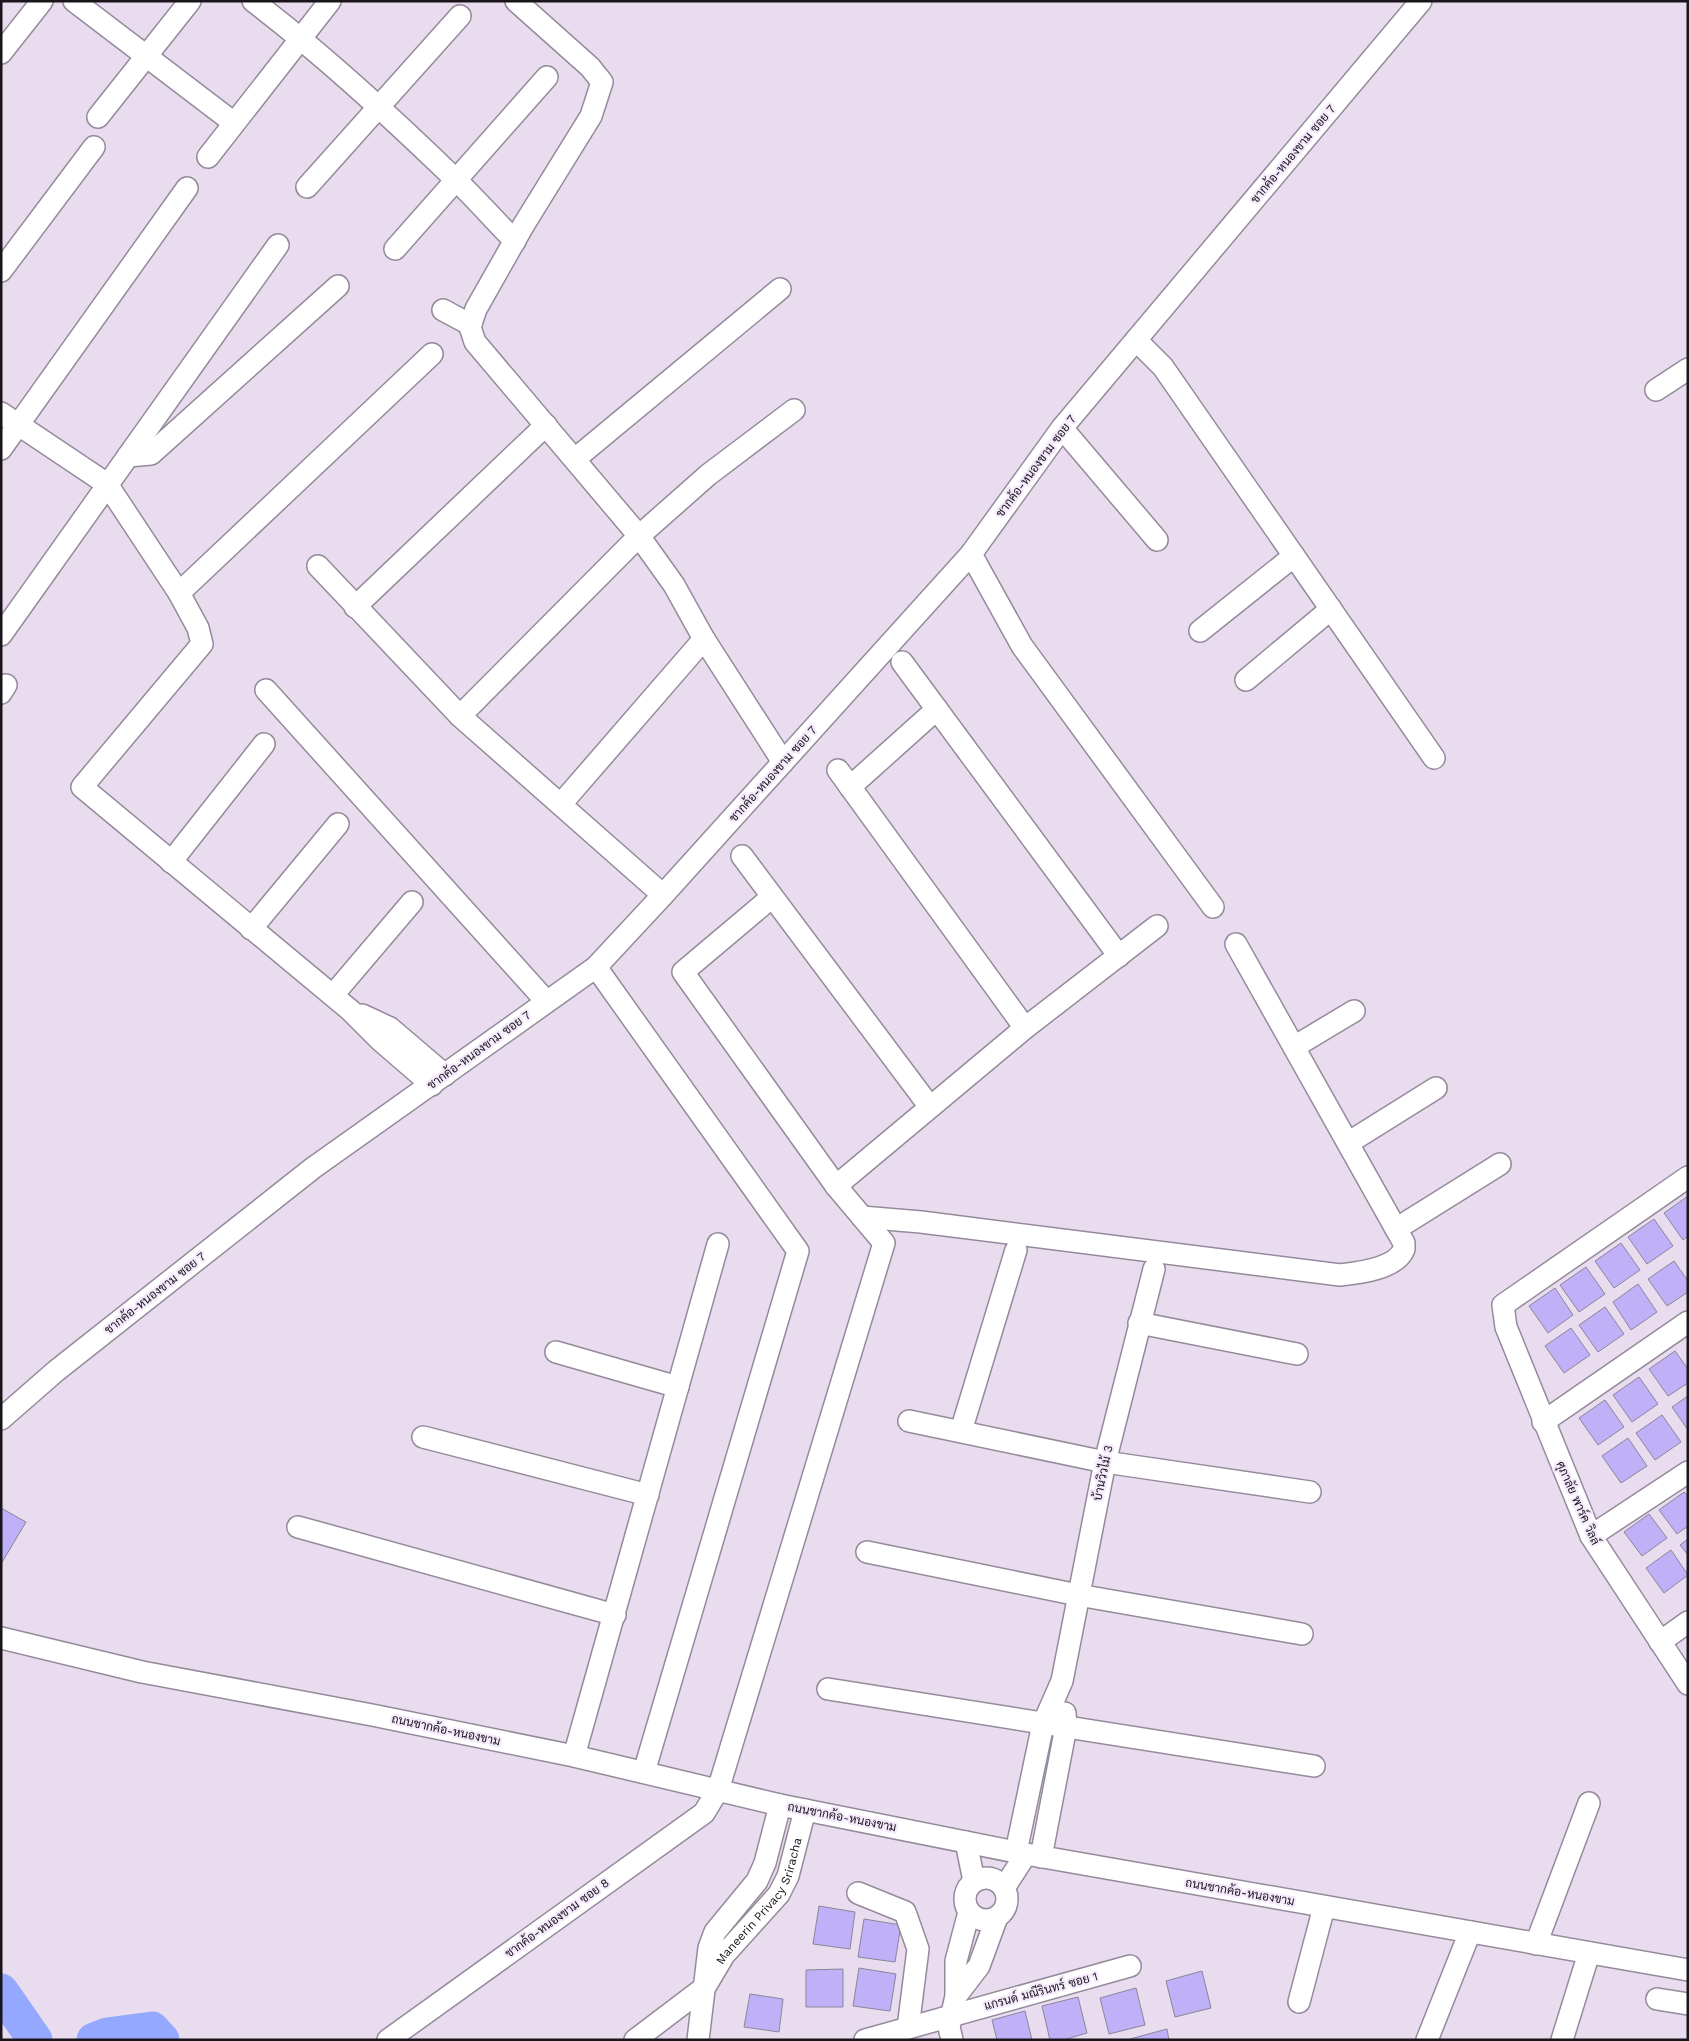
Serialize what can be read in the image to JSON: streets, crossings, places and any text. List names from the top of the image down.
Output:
{
  "streets": {
    "street": [
      "ชากค้อ-หนองขาม ซอย 7",
      "บ้านวิวไม้ 3",
      "ศุภาลัย พาร์ค วิลล์",
      "ถนนชากค้อ-หนองขาม",
      "Maneerin Privacy Sriracha",
      "ชากค้อ-หนองขาม ซอย 8",
      "แกรนด์ มณีรินทร์ ซอย 1"
    ]
  },
  "crossings": [
    ["บ้านวิวไม้ 3", "ถนนชากค้อ-หนองขาม"],
    ["ถนนชากค้อ-หนองขาม", "Maneerin Privacy Sriracha"],
    ["ถนนชากค้อ-หนองขาม", "ชากค้อ-หนองขาม ซอย 8"]
  ]
}
